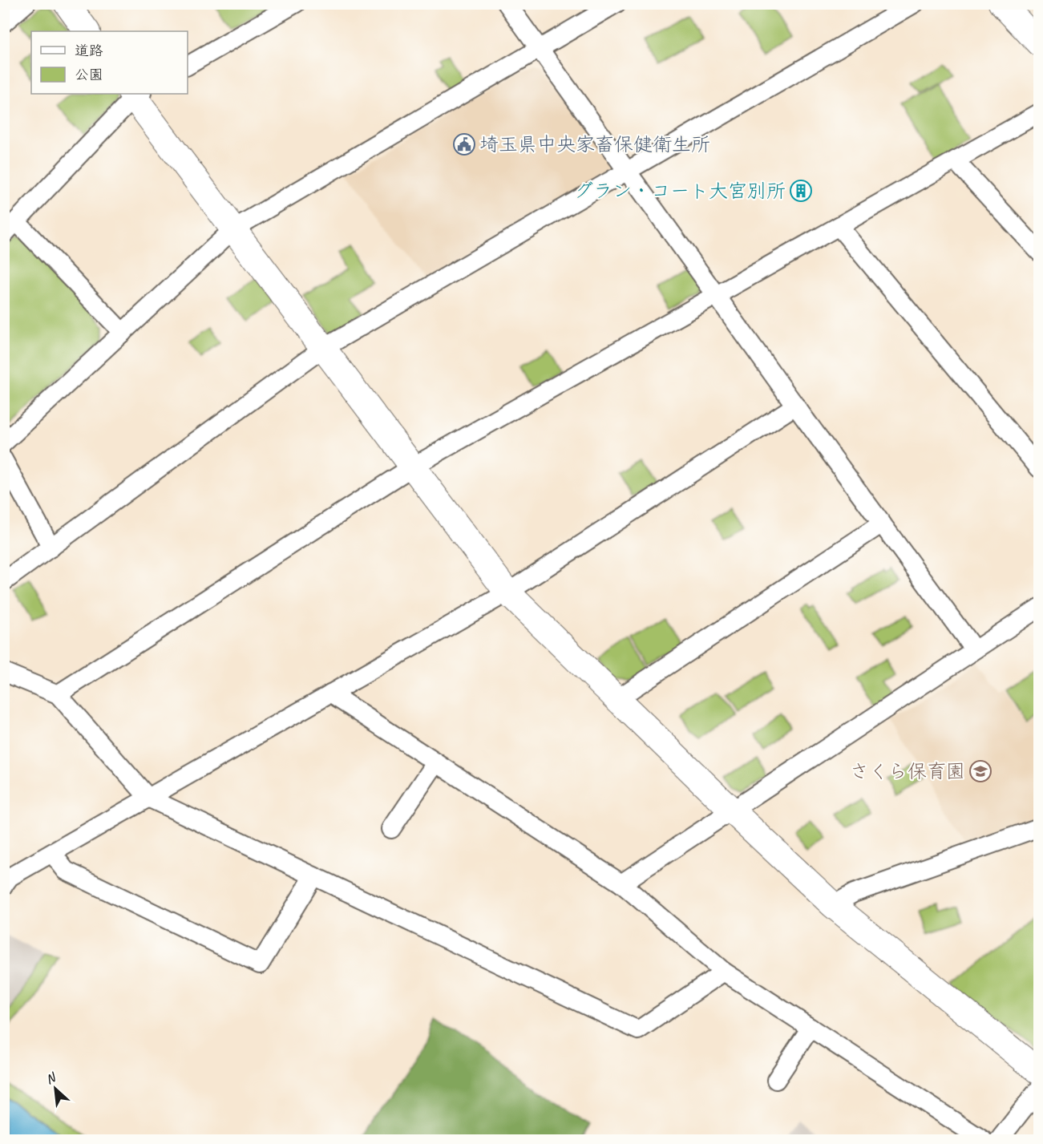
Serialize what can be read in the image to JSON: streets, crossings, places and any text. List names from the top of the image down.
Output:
{
  "places": {
    "public building": ["埼玉県中央家畜保健衛生所"],
    "building": ["グラン・コート大宮別所"],
    "school or university": ["さくら保育園"]
  },
  "legend": ["道路", "公園"],
  "north": "top left"
}
